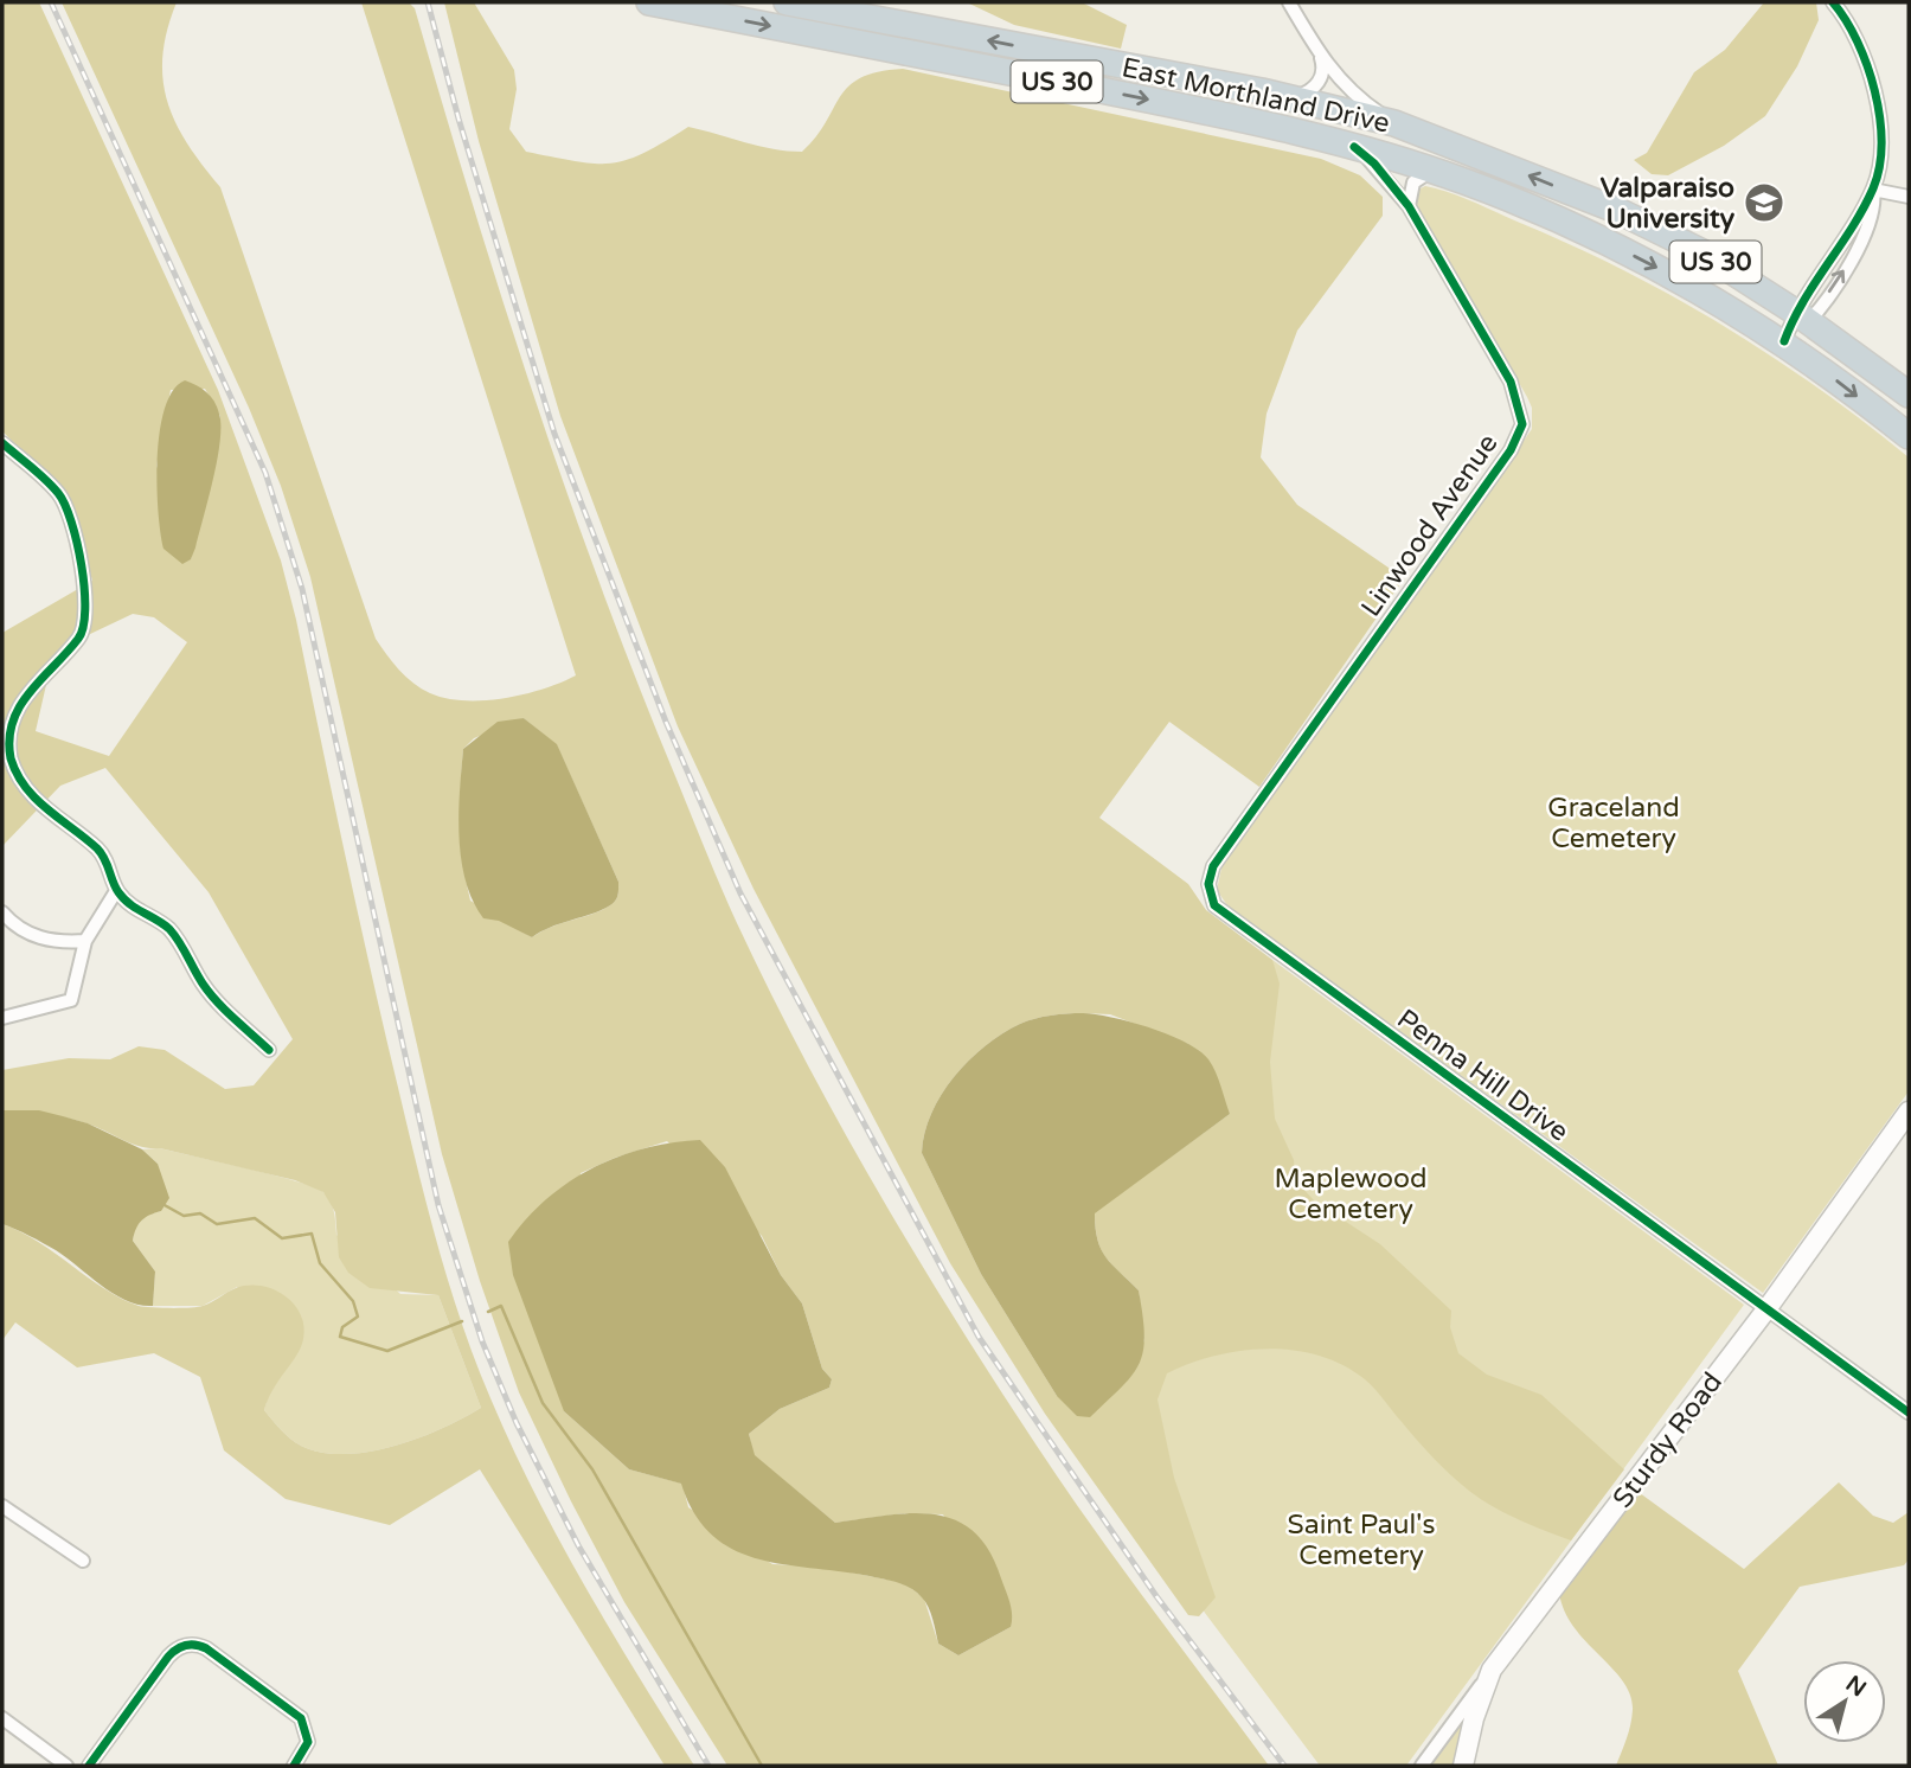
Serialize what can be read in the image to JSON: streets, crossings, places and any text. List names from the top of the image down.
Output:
{
  "streets": {
    "highway": ["US 30", "East Morthland Drive"],
    "street": ["Linwood Avenue", "Penna Hill Drive", "Sturdy Road"]
  },
  "crossings": [
    ["East Morthland Drive", "Linwood Avenue"],
    ["Linwood Avenue", "Penna Hill Drive"],
    ["Penna Hill Drive", "Sturdy Road"]
  ],
  "parks": ["Graceland Cemetery", "Maplewood Cemetery", "Saint Paul's Cemetery"],
  "places": {
    "school or university": ["Valparaiso University"]
  },
  "north": "top right"
}
